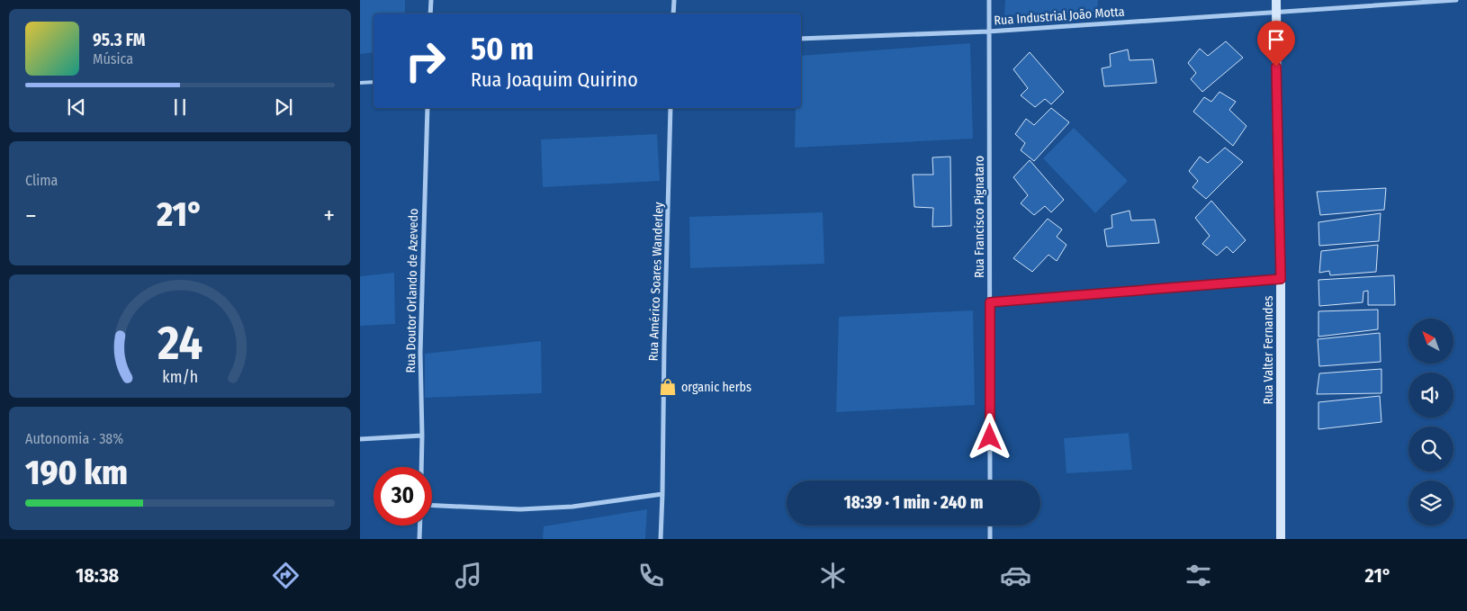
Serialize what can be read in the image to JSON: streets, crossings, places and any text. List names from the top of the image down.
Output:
{
  "streets": {
    "main road": ["Rua Valter Fernandes"],
    "street": [
      "Rua Industrial João Motta",
      "Rua Francisco Pignataro",
      "Rua Américo Soares Wanderley",
      "Rua Doutor Orlando de Azevedo"
    ]
  },
  "crossings": [
    ["Rua Industrial João Motta", "Rua Francisco Pignataro"],
    ["Rua Industrial João Motta", "Rua Valter Fernandes"]
  ],
  "places": {
    "shop": ["organic herbs"]
  },
  "north": "top left",
  "page": {
    "turn": ["50 m", "Rua Joaquim Quirino"],
    "song": ["95.3 FM", "Música"],
    "tile": [
      "Clima",
      ["Autonomia · 38%", "190 km"]
    ],
    "heat": ["−", "21°", "+"],
    "limit": "30",
    "trip": "18:39 · 1 min · 240 m",
    "tabs": ["18:38", "21°"],
    "gauge": ["24", "km/h"]
  }
}
